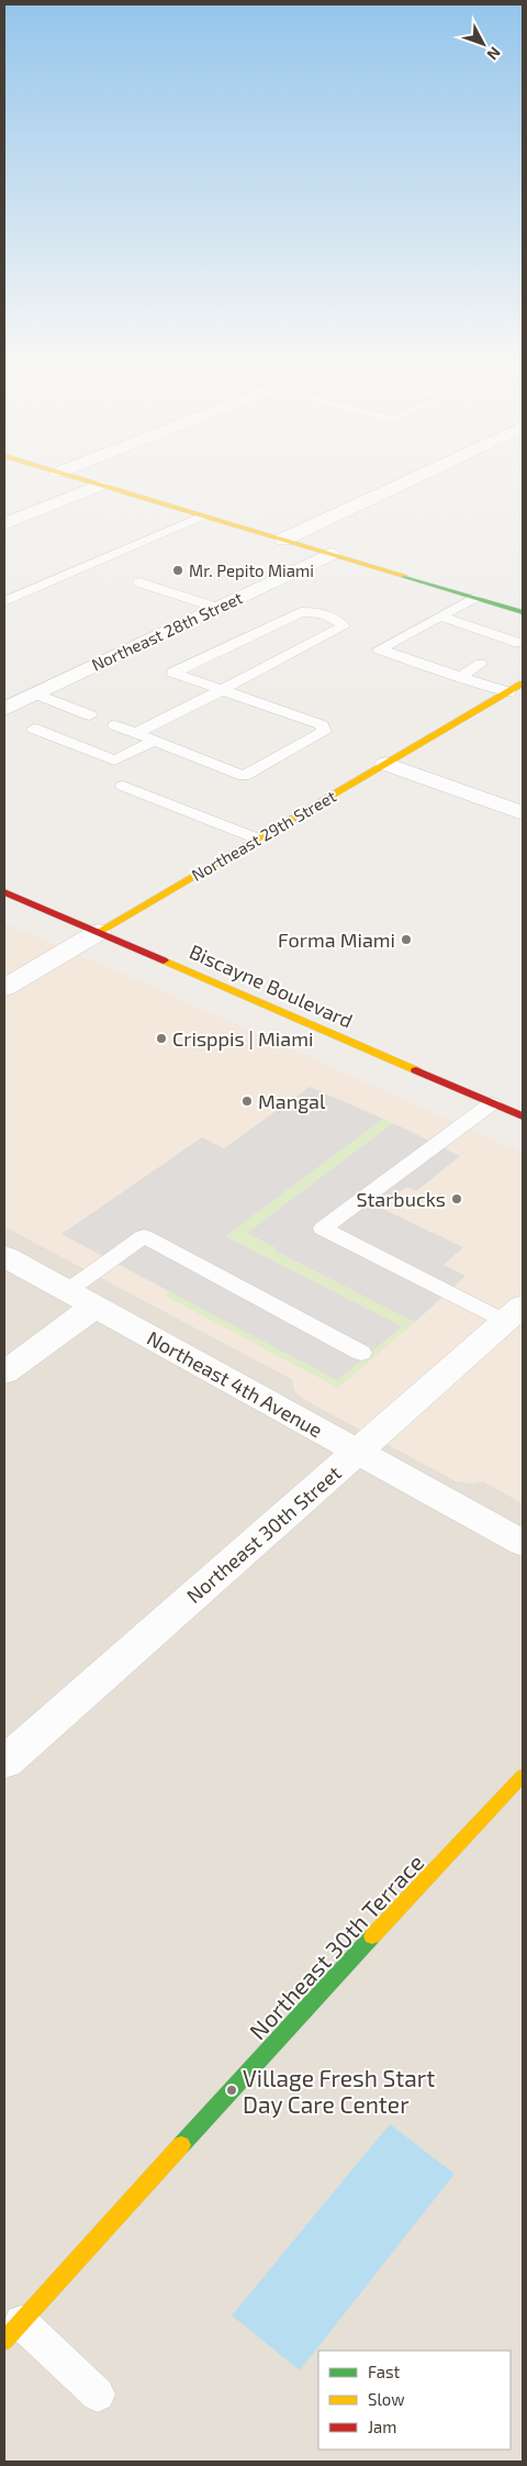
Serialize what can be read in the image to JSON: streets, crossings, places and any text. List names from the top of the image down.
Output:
{
  "streets": {
    "main road": ["Northeast 29th Street", "Biscayne Boulevard", "Northeast 30th Terrace"],
    "street": ["Northeast 28th Street", "Northeast 4th Avenue", "Northeast 30th Street"]
  },
  "crossings": [
    ["Northeast 29th Street", "Biscayne Boulevard"],
    ["Northeast 4th Avenue", "Northeast 30th Street"]
  ],
  "places": [
    "Mr. Pepito Miami",
    "Forma Miami",
    "Crisppis | Miami",
    "Mangal",
    "Starbucks",
    "Village Fresh Start Day Care Center"
  ],
  "legend": ["Fast", "Slow", "Jam"],
  "north": "bottom right"
}
